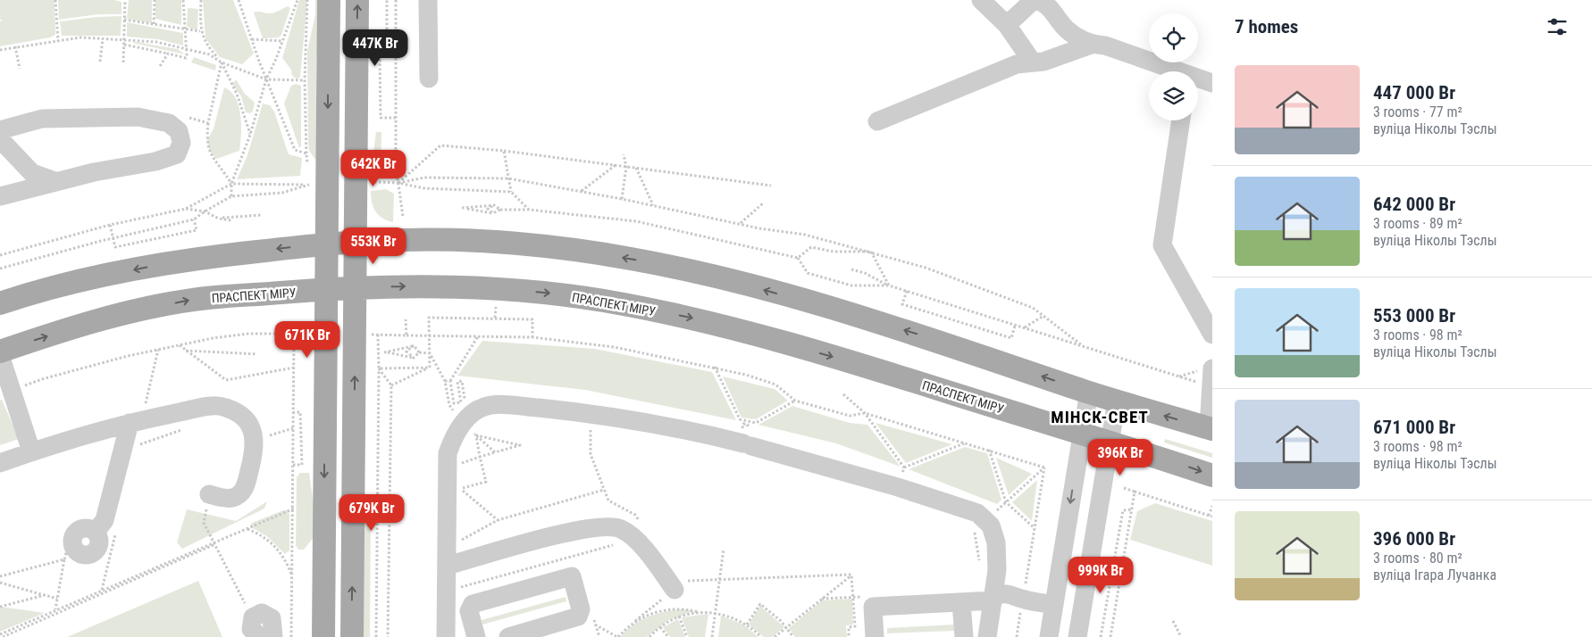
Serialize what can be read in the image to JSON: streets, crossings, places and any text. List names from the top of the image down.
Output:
{
  "streets": {
    "main road": ["ПРАСПЕКТ МІРУ"]
  },
  "districts": ["МІНСК-СВЕТ"],
  "page": {
    "heading": "7 homes",
    "price": [
      "447K Br",
      "642K Br",
      "553K Br",
      "671K Br",
      "396K Br",
      "679K Br",
      "999K Br"
    ],
    "list": [
      {
        "name": "447 000 Br",
        "note": "3 rooms · 77 m² · вуліца Ніколы Тэслы"
      },
      {
        "name": "642 000 Br",
        "note": "3 rooms · 89 m² · вуліца Ніколы Тэслы"
      },
      {
        "name": "553 000 Br",
        "note": "3 rooms · 98 m² · вуліца Ніколы Тэслы"
      },
      {
        "name": "671 000 Br",
        "note": "3 rooms · 98 m² · вуліца Ніколы Тэслы"
      },
      {
        "name": "396 000 Br",
        "note": "3 rooms · 80 m² · вуліца Ігара Лучанка"
      }
    ]
  }
}
